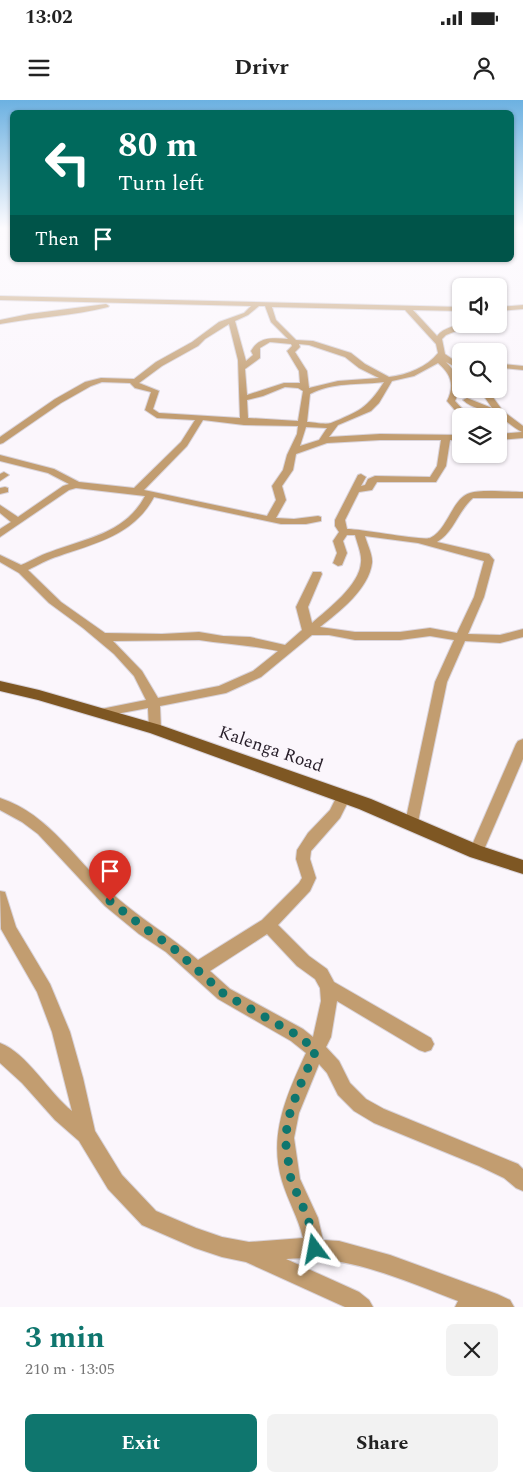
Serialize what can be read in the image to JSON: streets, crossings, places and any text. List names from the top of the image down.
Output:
{
  "streets": {
    "main road": ["Kalenga Road"]
  },
  "page": {
    "status": "13:02",
    "header": "Drivr",
    "turn": ["80 m", "Turn left"],
    "then": "Then",
    "heading": ["3 min", "210 m · 13:05"],
    "buttons": ["Exit", "Share"]
  }
}
